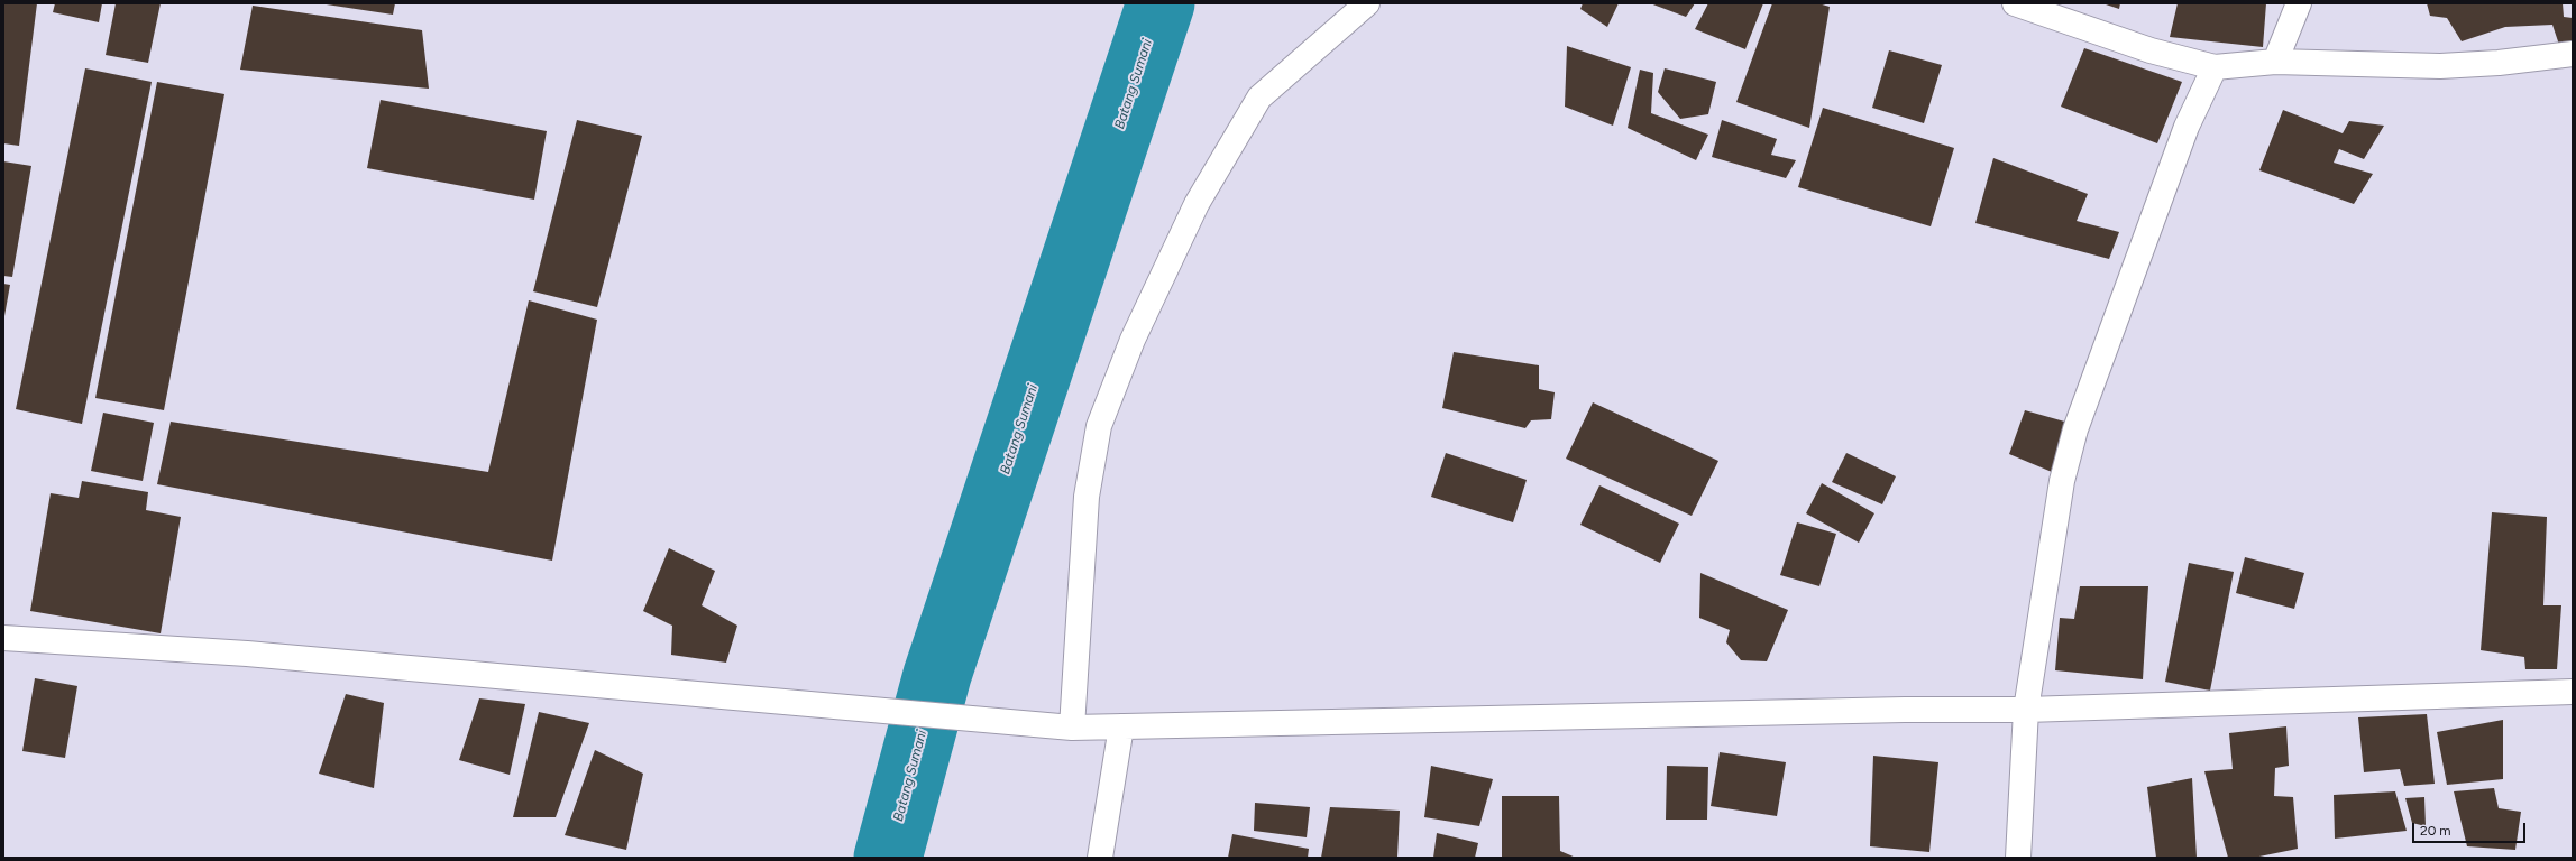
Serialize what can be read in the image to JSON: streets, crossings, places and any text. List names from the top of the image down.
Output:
{
  "water": ["Batang Sumani"],
  "scale_bar": "20 m"
}
